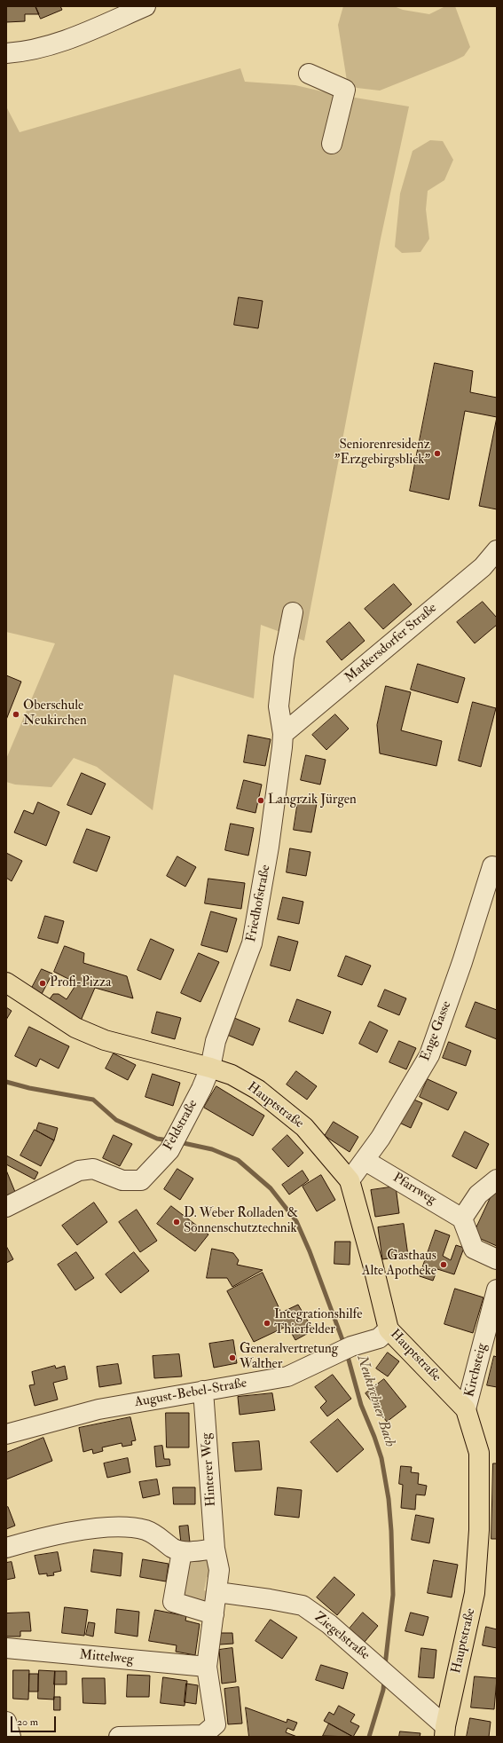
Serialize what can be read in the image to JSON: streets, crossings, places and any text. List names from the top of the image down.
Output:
{
  "streets": {
    "main road": ["Hauptstraße"],
    "street": [
      "Markersdorfer Straße",
      "Friedhofstraße",
      "Enge Gasse",
      "Feldstraße",
      "Pfarrweg",
      "Kirchsteig",
      "August-Bebel-Straße",
      "Hinterer Weg",
      "Ziegelstraße",
      "Mittelweg"
    ]
  },
  "crossings": [
    ["Markersdorfer Straße", "Friedhofstraße"],
    ["Friedhofstraße", "Hauptstraße"],
    ["Friedhofstraße", "Feldstraße"],
    ["Enge Gasse", "Hauptstraße"],
    ["Enge Gasse", "Pfarrweg"],
    ["Hauptstraße", "Feldstraße"],
    ["Hauptstraße", "Kirchsteig"],
    ["Hauptstraße", "August-Bebel-Straße"],
    ["Hauptstraße", "Ziegelstraße"],
    ["August-Bebel-Straße", "Hinterer Weg"],
    ["Hinterer Weg", "Ziegelstraße"],
    ["Hinterer Weg", "Mittelweg"]
  ],
  "water": ["Neukirchner Bach"],
  "places": [
    "Seniorenresidenz \"Erzgebirgsblick\"",
    "Oberschule Neukirchen",
    "Langrzik Jürgen",
    "Profi-Pizza",
    "D. Weber Rolladen & Sonnenschutztechnik",
    "Gasthaus Alte Apotheke",
    "Integrationshilfe Thierfelder",
    "Generalvertretung Walther"
  ],
  "scale_bar": "20 m"
}
